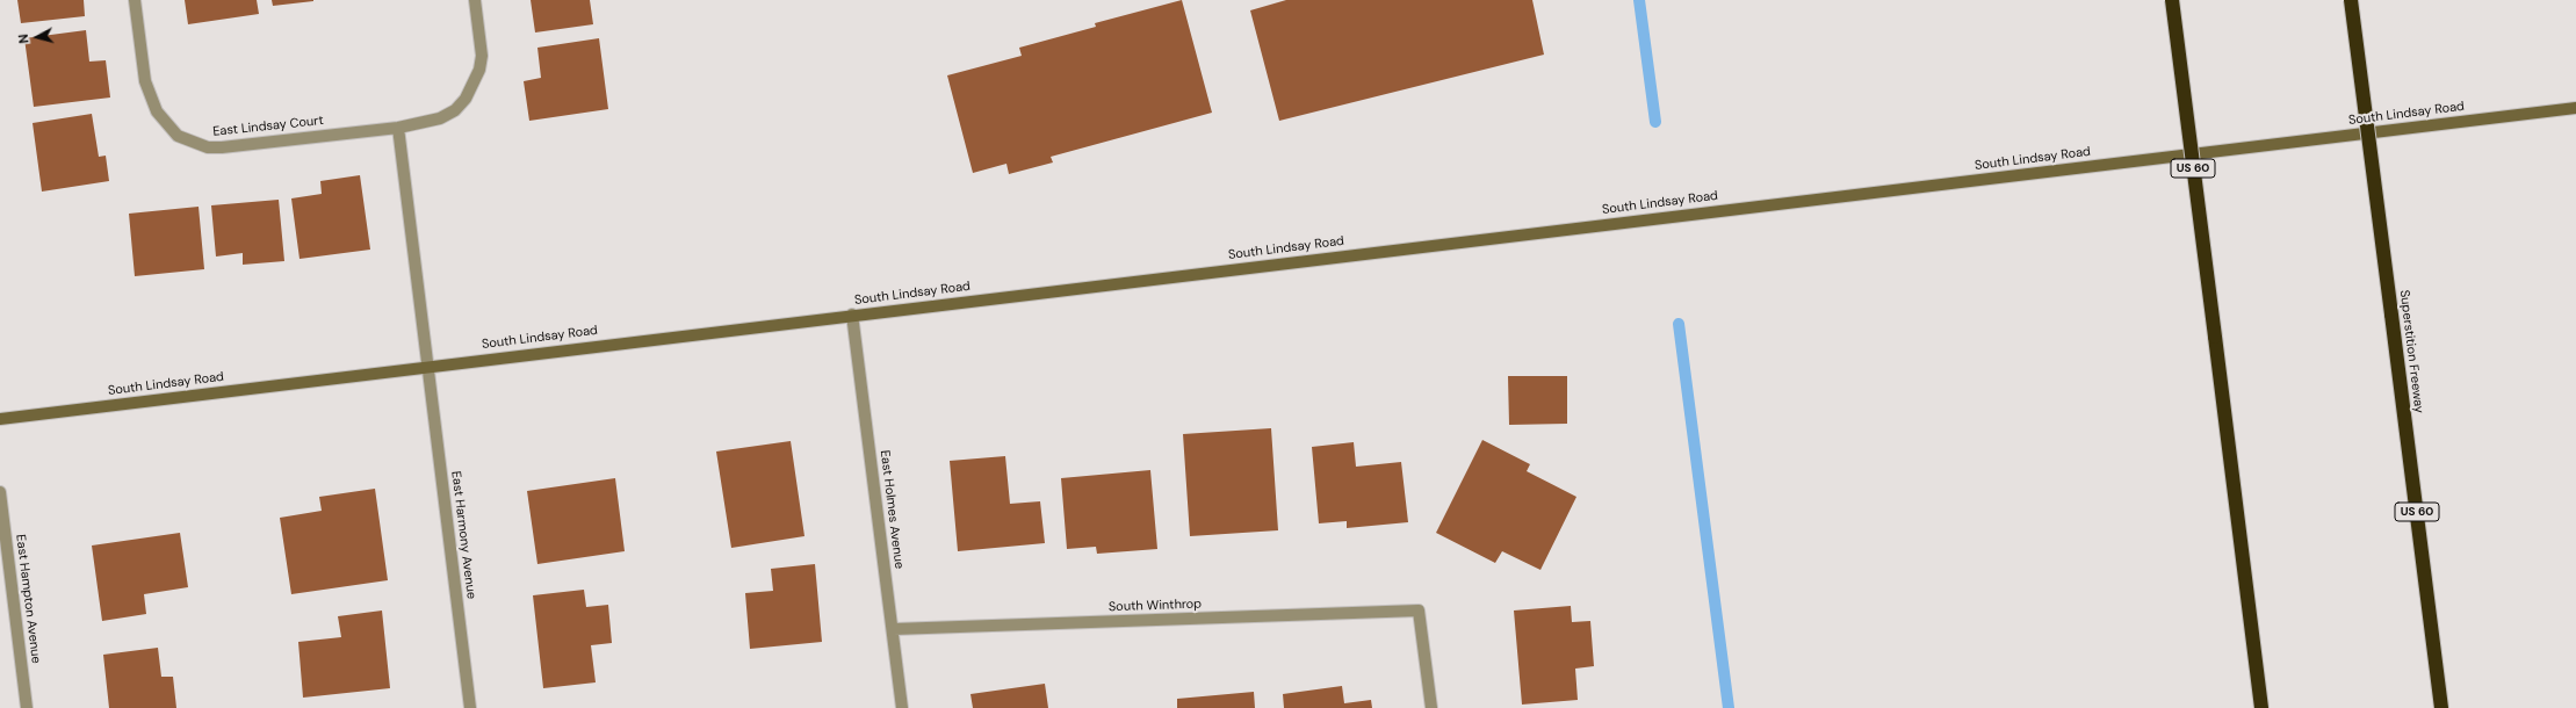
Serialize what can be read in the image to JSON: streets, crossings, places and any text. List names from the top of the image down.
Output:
{
  "streets": {
    "highway": ["US 60", "Superstition Freeway"],
    "main road": ["South Lindsay Road"],
    "street": [
      "East Lindsay Court",
      "East Holmes Avenue",
      "East Harmony Avenue",
      "East Hampton Avenue",
      "South Winthrop"
    ]
  },
  "crossings": [
    ["South Lindsay Road", "East Holmes Avenue"],
    ["South Lindsay Road", "East Harmony Avenue"],
    ["East Holmes Avenue", "South Winthrop"]
  ],
  "north": "left"
}
